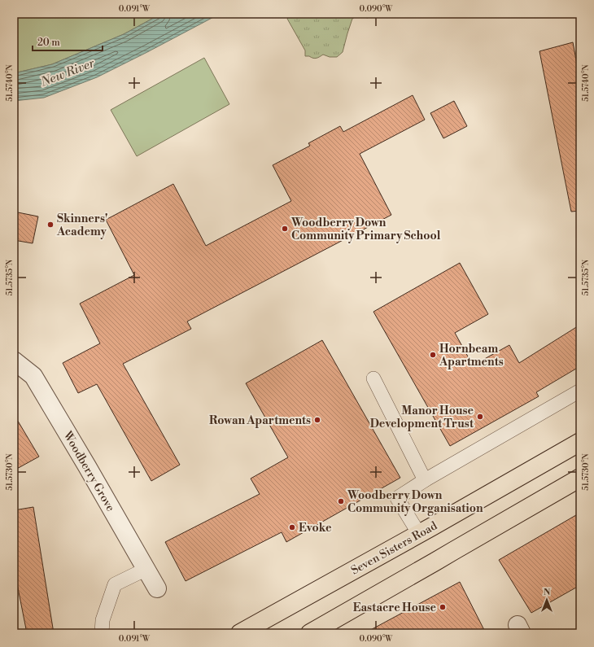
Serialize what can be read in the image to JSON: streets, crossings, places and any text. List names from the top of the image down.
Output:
{
  "streets": {
    "highway": ["Seven Sisters Road"],
    "street": ["Woodberry Grove"]
  },
  "water": ["New River"],
  "places": [
    "Skinners' Academy",
    "Woodberry Down Community Primary School",
    "Hornbeam Apartments",
    "Manor House Development Trust",
    "Rowan Apartments",
    "Woodberry Down Community Organisation",
    "Evoke",
    "Eastacre House"
  ],
  "scale_bar": "20 m",
  "north": "top",
  "coordinates": [
    "0.091°W",
    "0.090°W",
    "51.5740°N",
    "51.5735°N",
    "51.5730°N"
  ]
}
